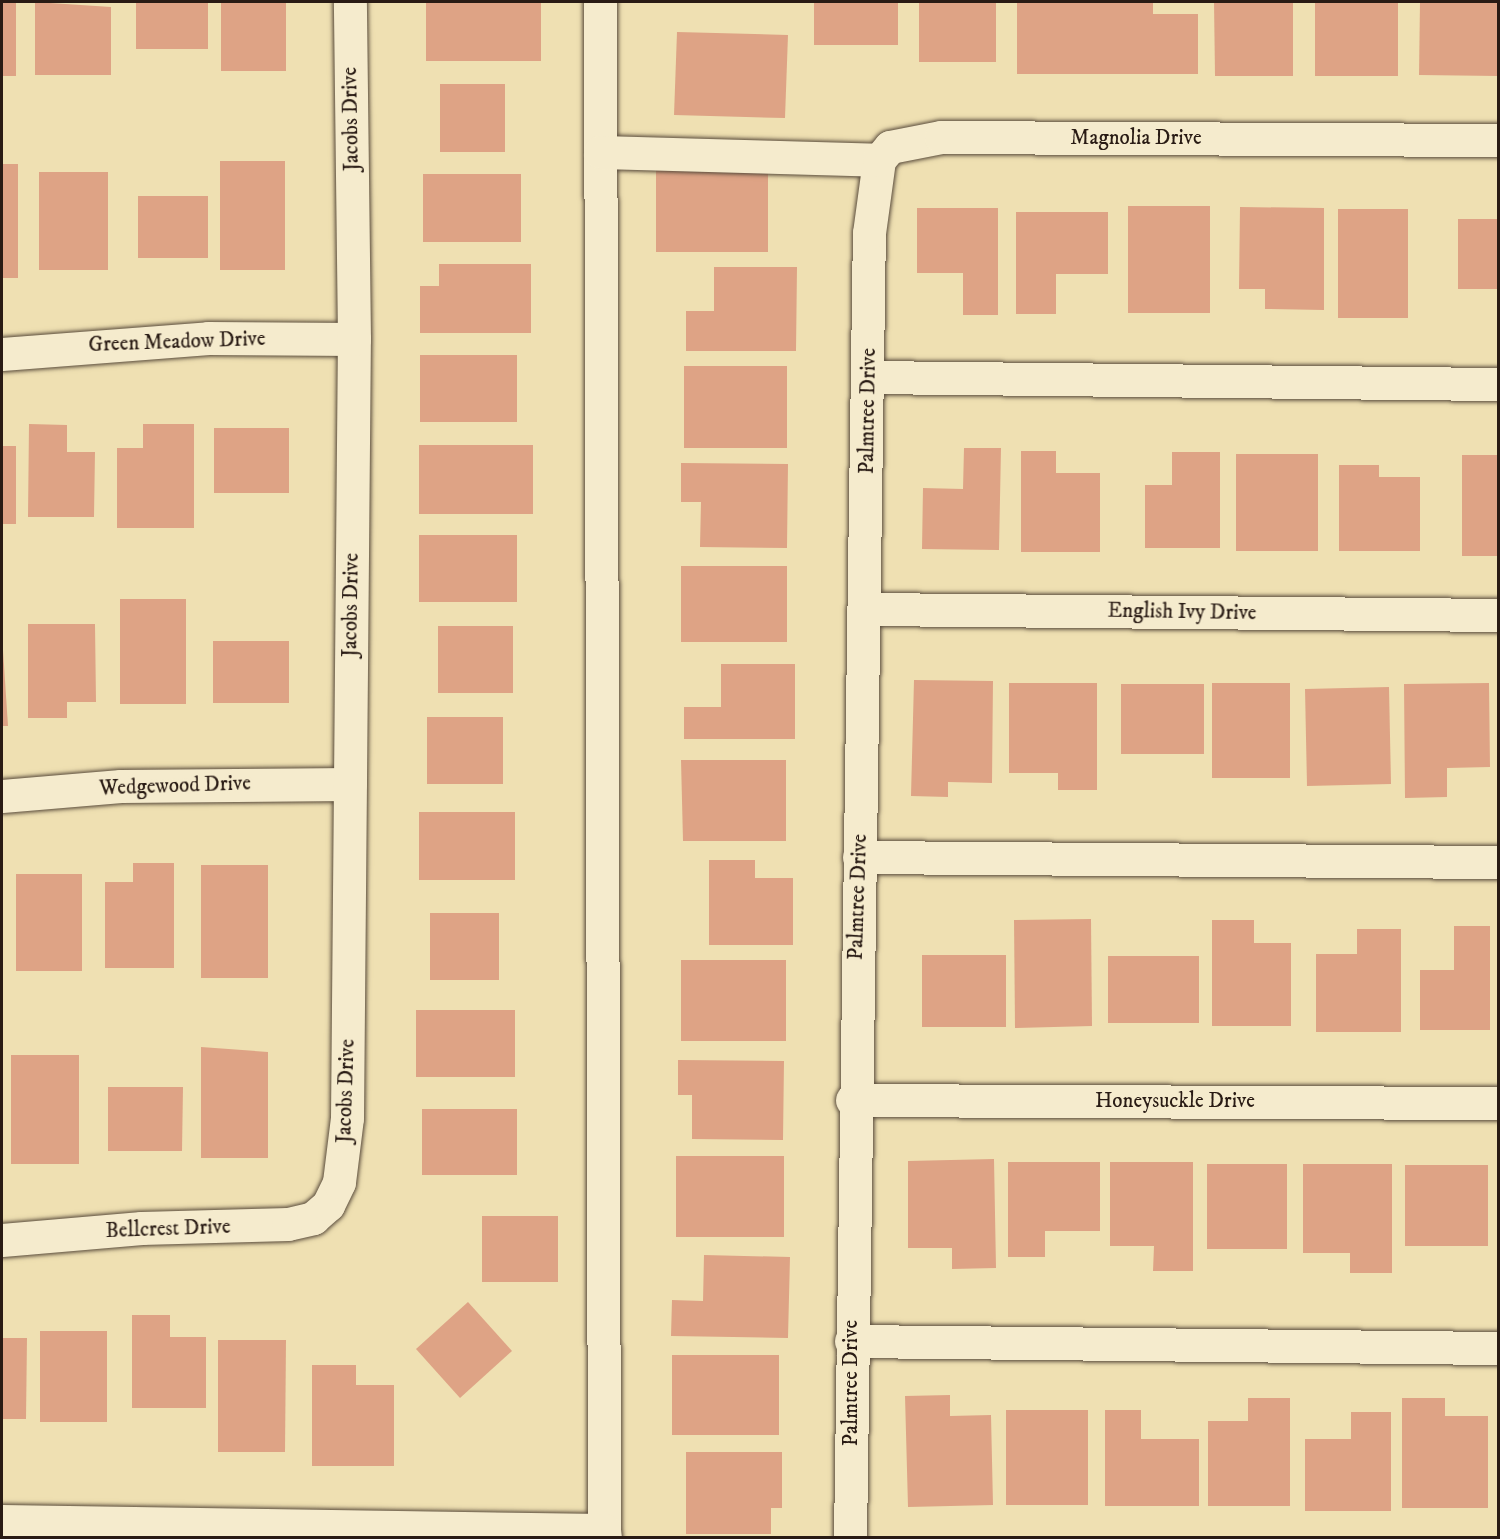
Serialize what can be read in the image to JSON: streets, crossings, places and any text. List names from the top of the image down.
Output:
{
  "streets": {
    "street": [
      "Jacobs Drive",
      "Magnolia Drive",
      "Green Meadow Drive",
      "Palmtree Drive",
      "English Ivy Drive",
      "Wedgewood Drive",
      "Honeysuckle Drive",
      "Bellcrest Drive"
    ]
  },
  "crossings": [
    ["Jacobs Drive", "Green Meadow Drive"],
    ["Jacobs Drive", "Wedgewood Drive"],
    ["Jacobs Drive", "Bellcrest Drive"],
    ["Magnolia Drive", "Palmtree Drive"],
    ["Palmtree Drive", "English Ivy Drive"],
    ["Palmtree Drive", "Honeysuckle Drive"]
  ]
}
